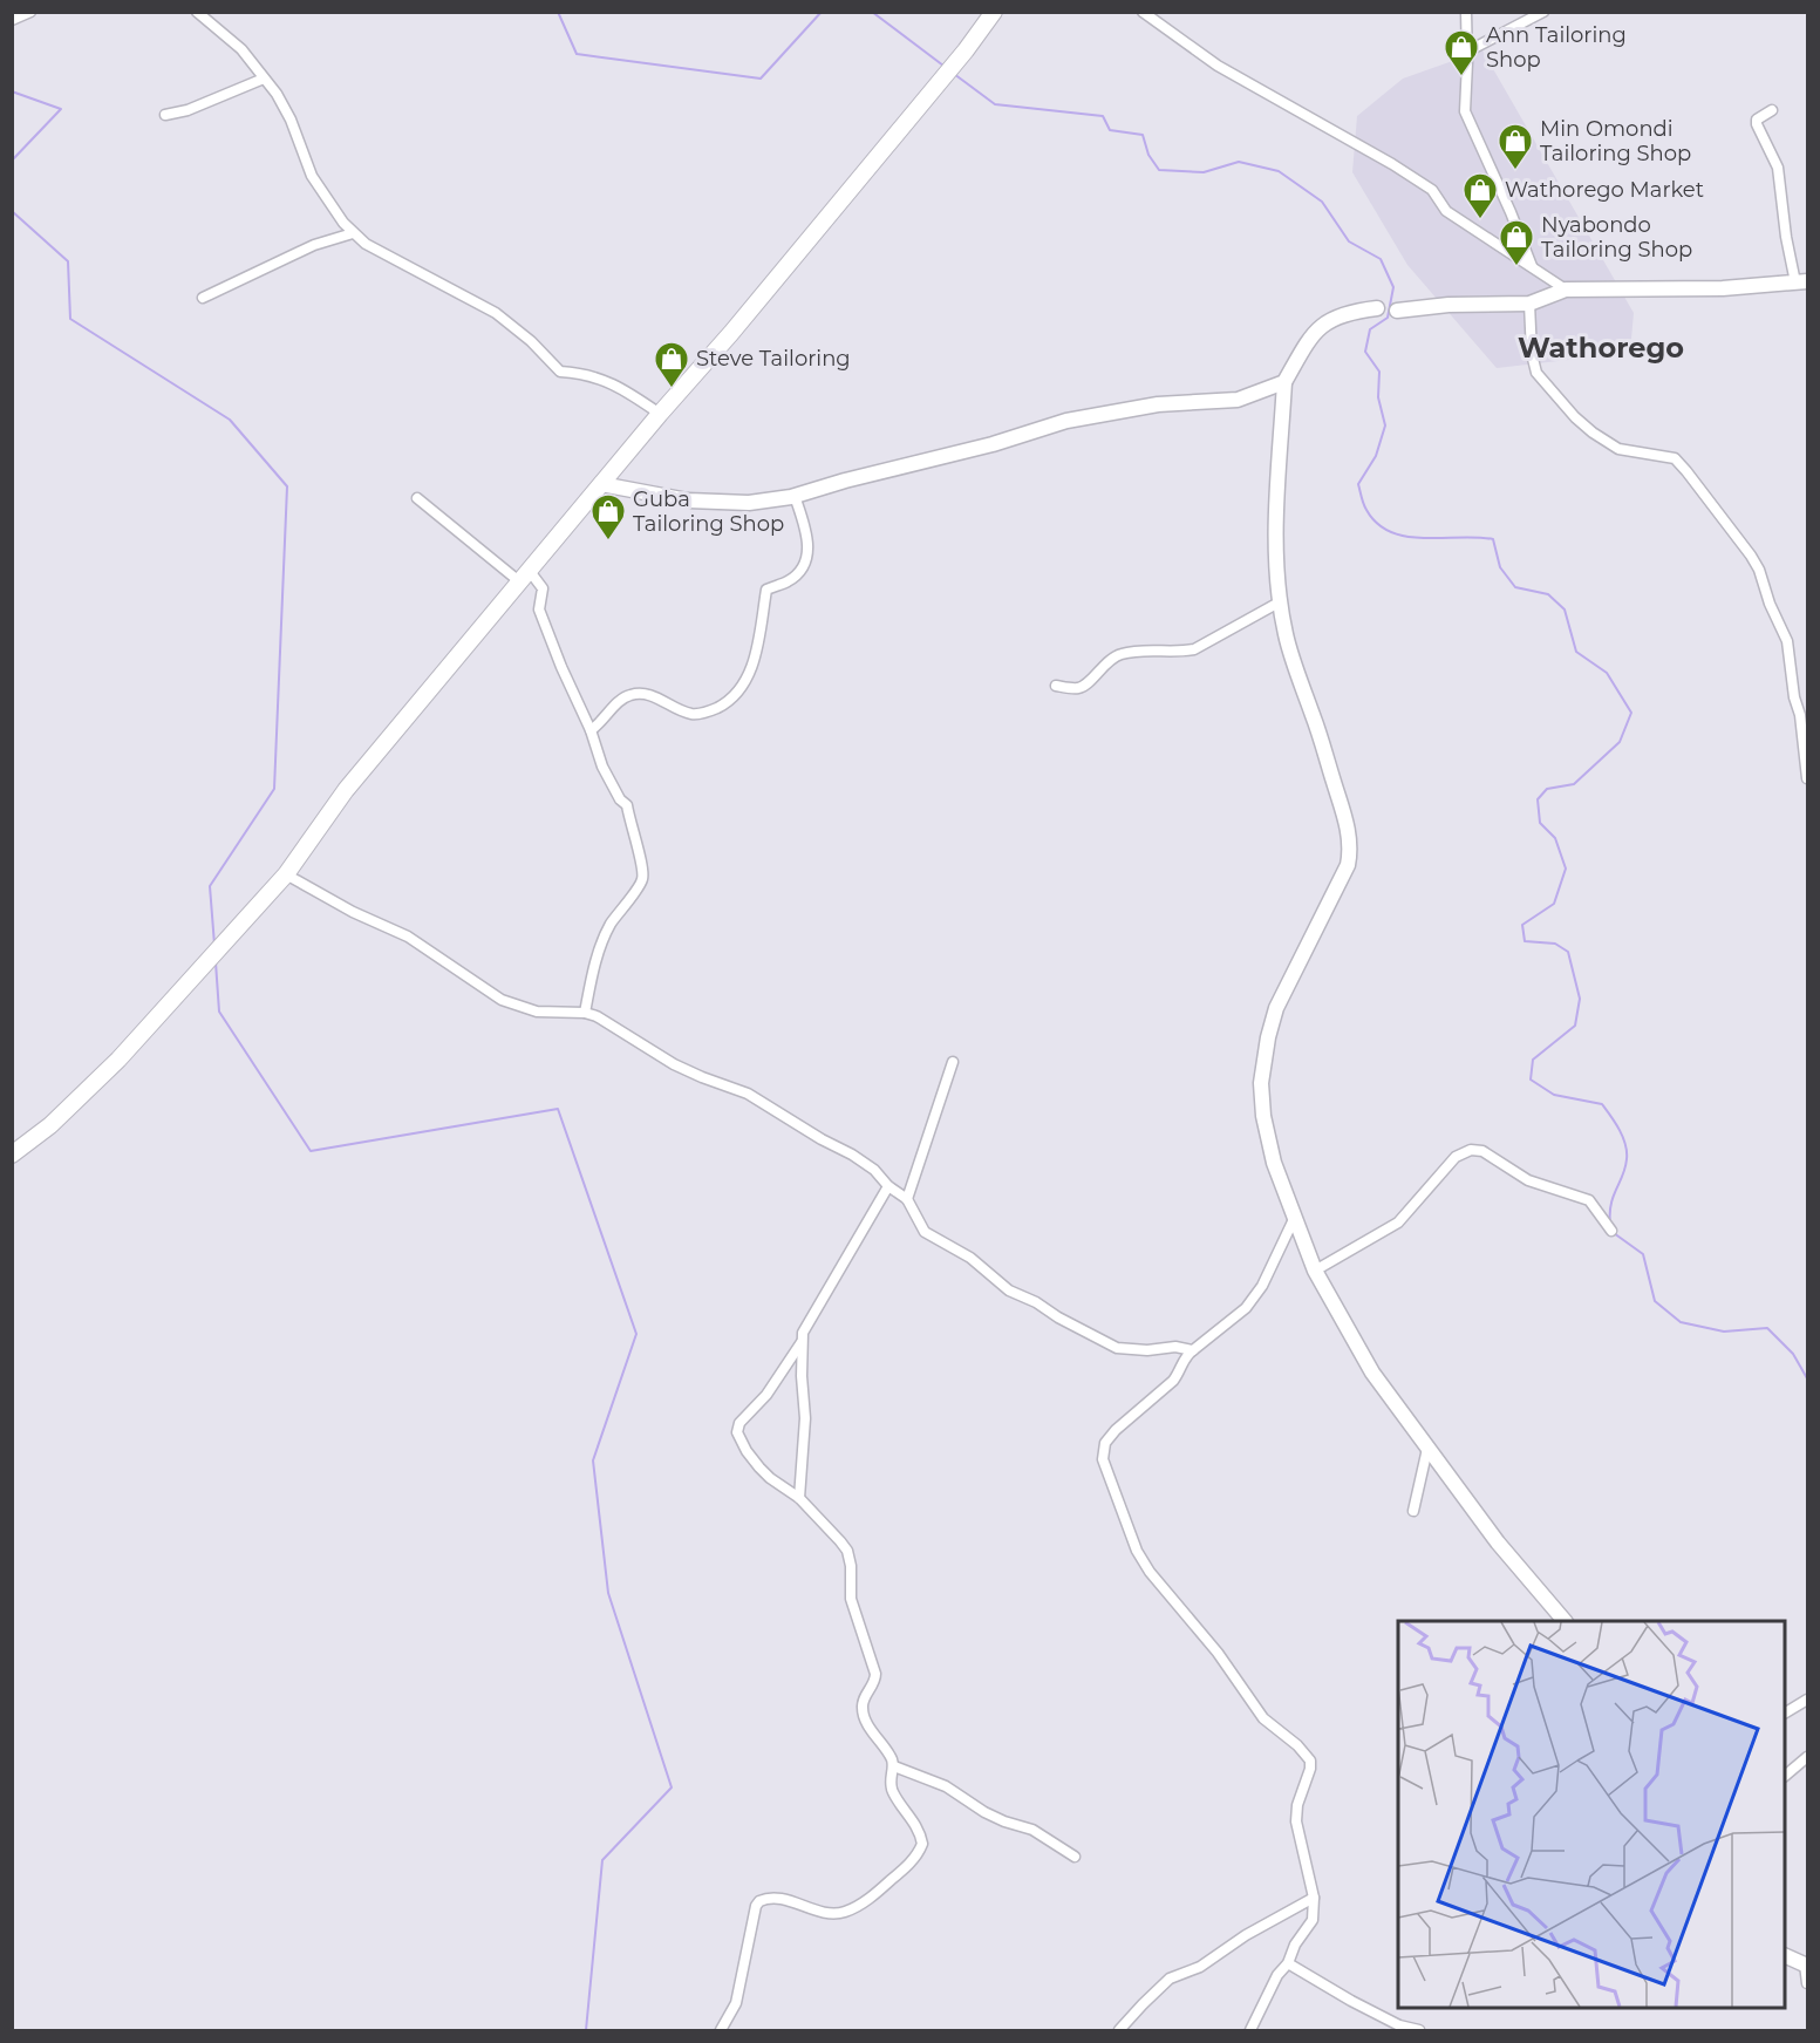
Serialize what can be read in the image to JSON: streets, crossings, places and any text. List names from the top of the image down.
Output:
{
  "districts": ["Wathorego"],
  "places": {
    "shop": [
      "Ann Tailoring Shop",
      "Min Omondi Tailoring Shop",
      "Wathorego Market",
      "Nyabondo Tailoring Shop",
      "Steve Tailoring",
      "Guba Tailoring Shop"
    ]
  }
}
